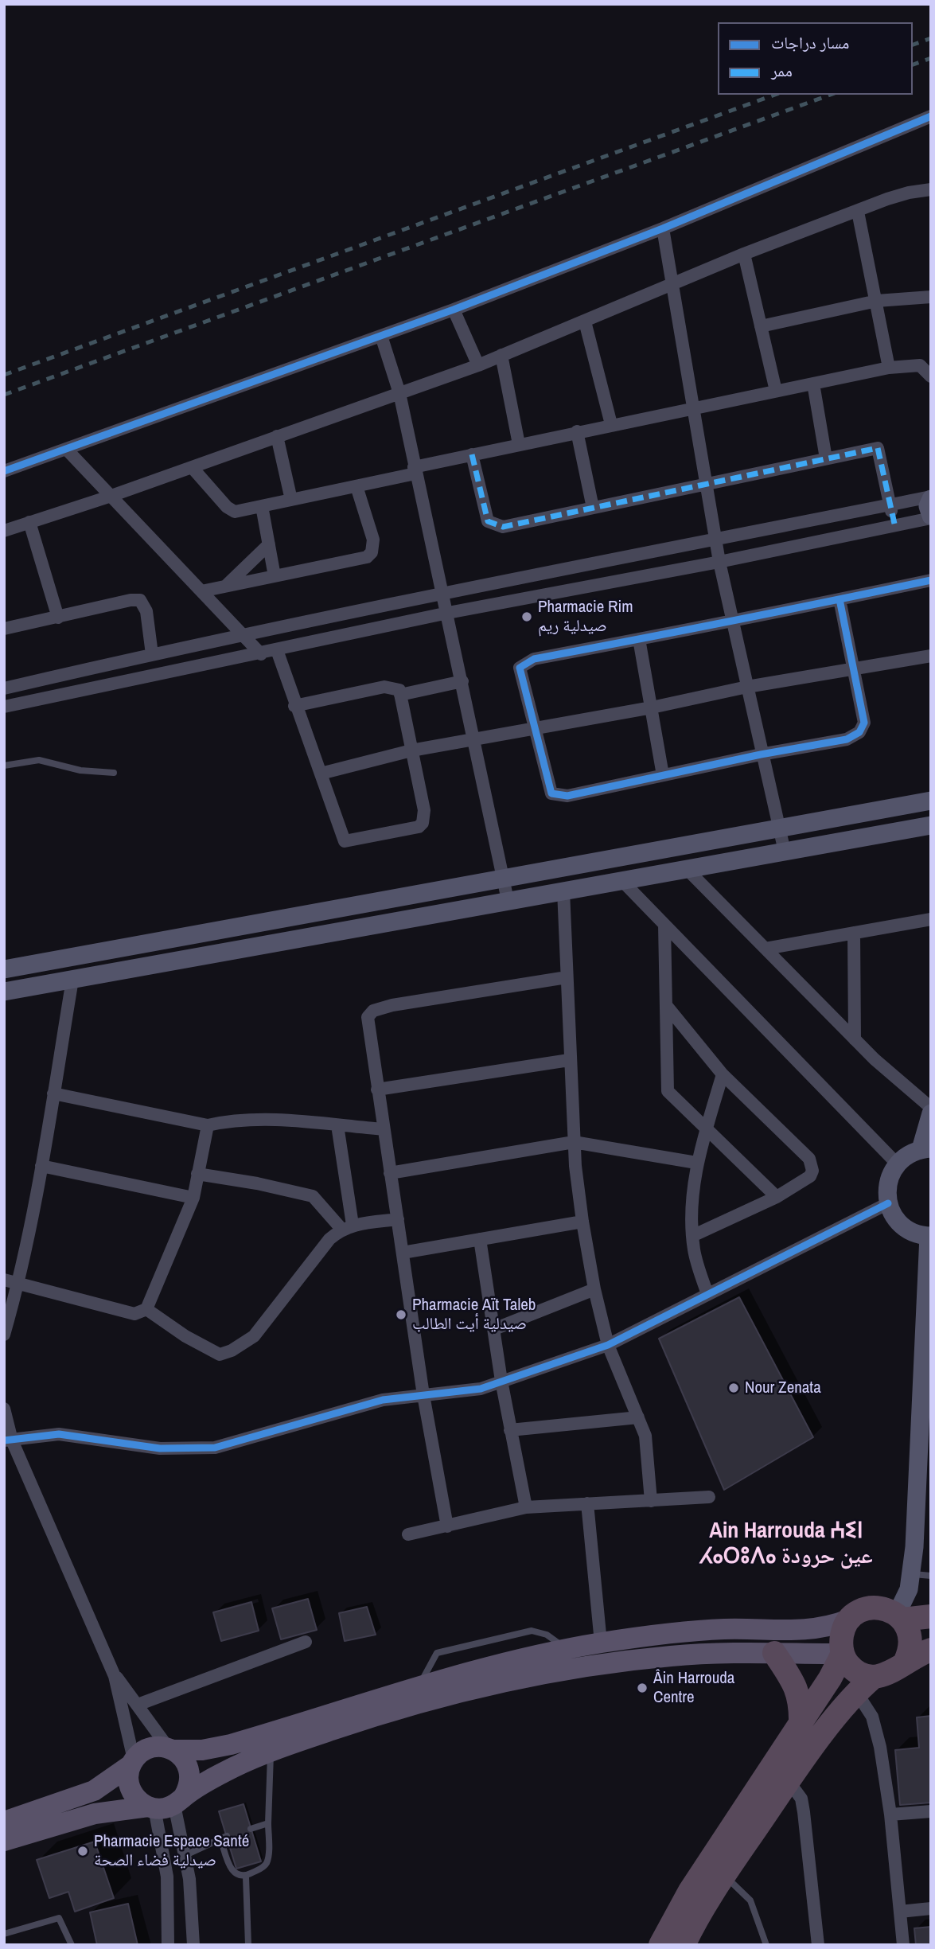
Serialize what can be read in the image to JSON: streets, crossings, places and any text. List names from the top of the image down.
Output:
{
  "districts": ["Ain Harrouda ⵄⵉⵏ ⵃⴰⵔⵓⴷⴰ عين حرودة"],
  "places": [
    "Pharmacie Rim صيدلية ريم",
    "Pharmacie Aït Taleb صيدلية أيت الطالب",
    "Nour Zenata",
    "Âin Harrouda Centre",
    "Pharmacie Espace Santé صيدلية فضاء الصحة"
  ],
  "legend": ["مسار دراجات", "ممر"]
}
